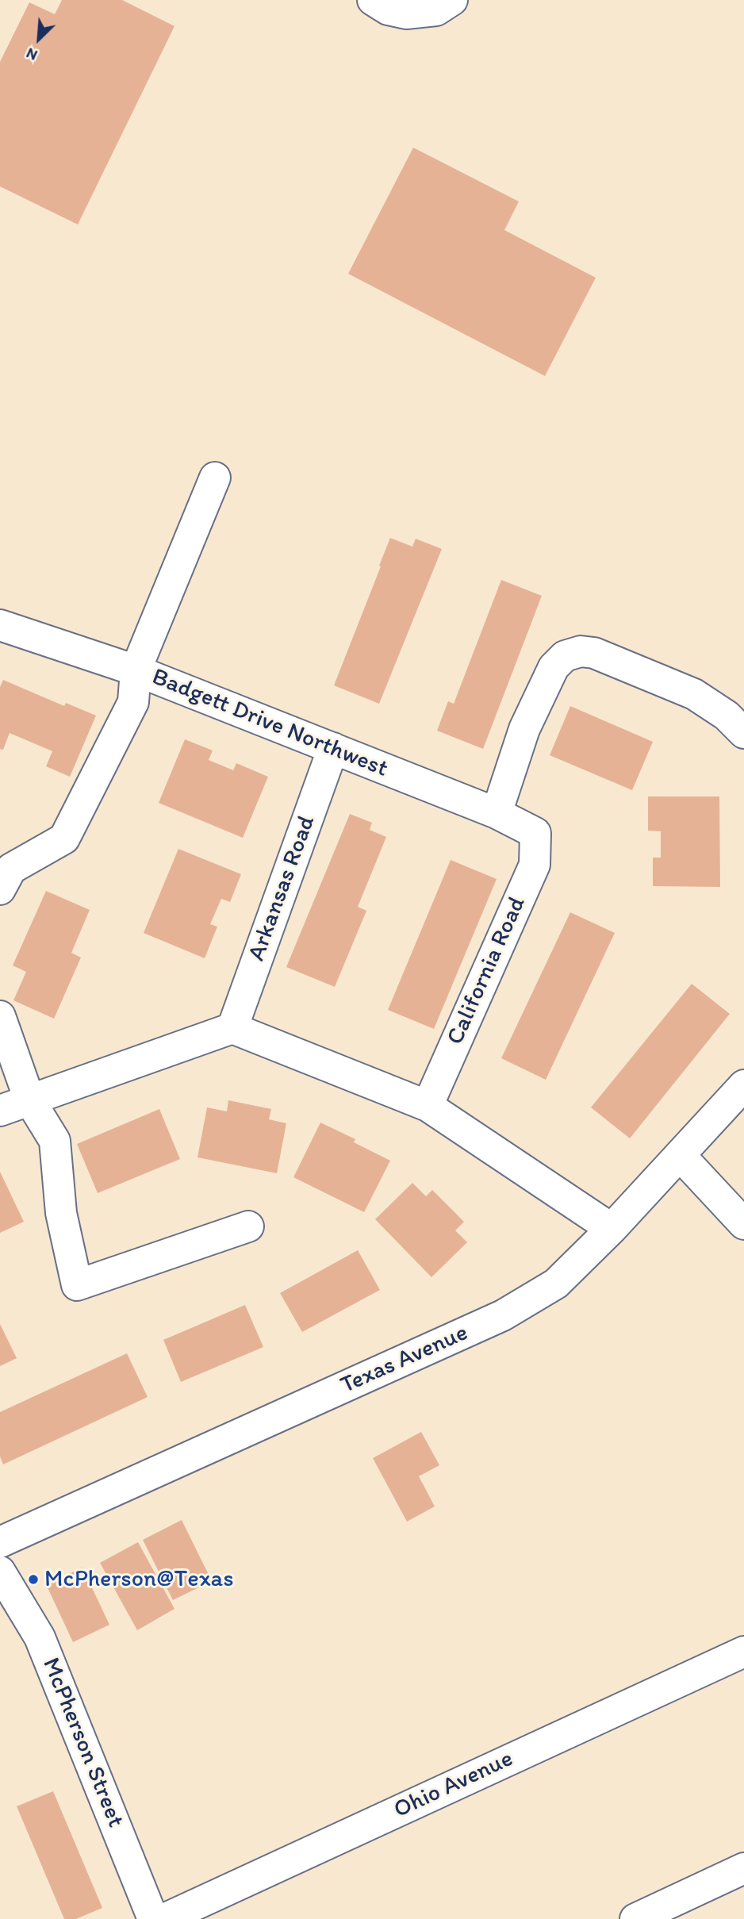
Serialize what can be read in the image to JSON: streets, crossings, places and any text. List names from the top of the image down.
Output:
{
  "streets": {
    "street": [
      "Badgett Drive Northwest",
      "Arkansas Road",
      "California Road",
      "Texas Avenue",
      "McPherson Street",
      "Ohio Avenue"
    ]
  },
  "crossings": [
    ["Badgett Drive Northwest", "Arkansas Road"],
    ["Badgett Drive Northwest", "California Road"]
  ],
  "places": ["McPherson@Texas"],
  "north": "bottom left"
}
